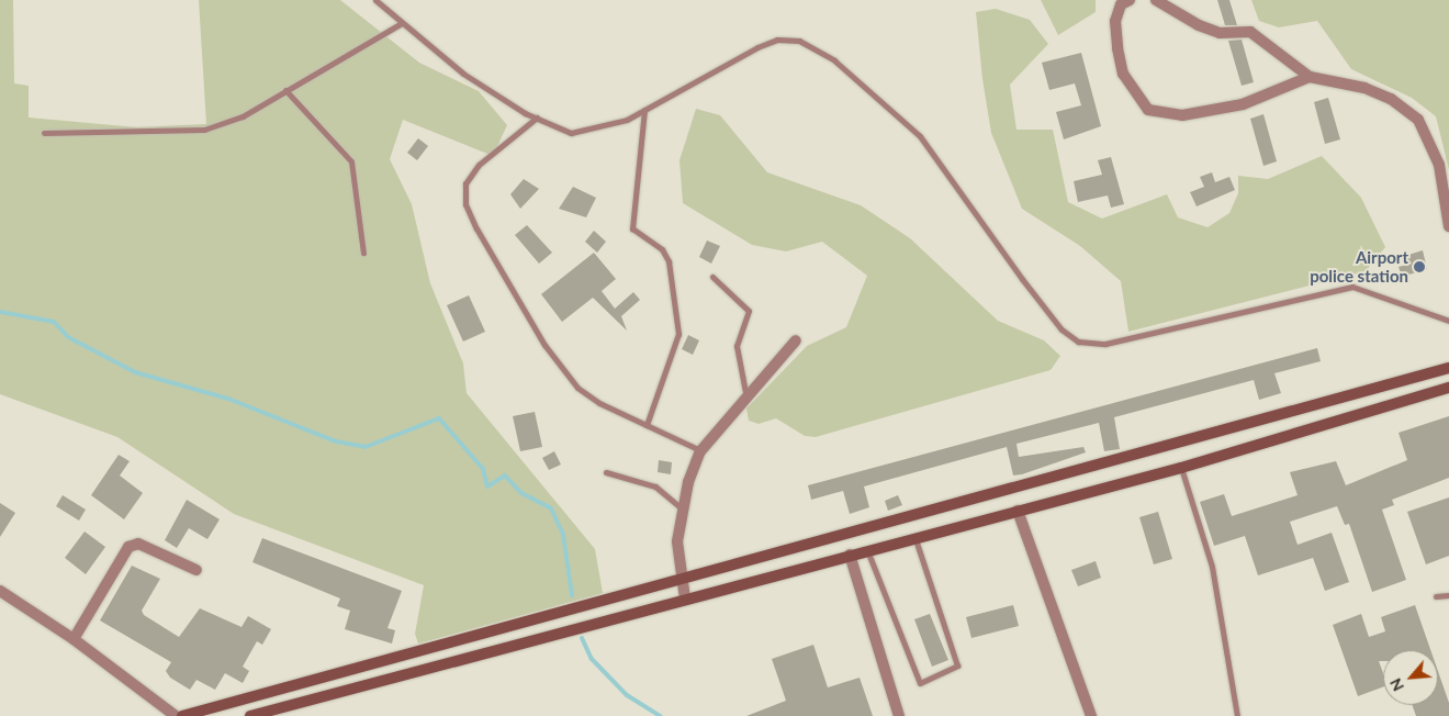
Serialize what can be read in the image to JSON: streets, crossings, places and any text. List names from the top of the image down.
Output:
{
  "places": ["Airport police station"],
  "north": "bottom left"
}
